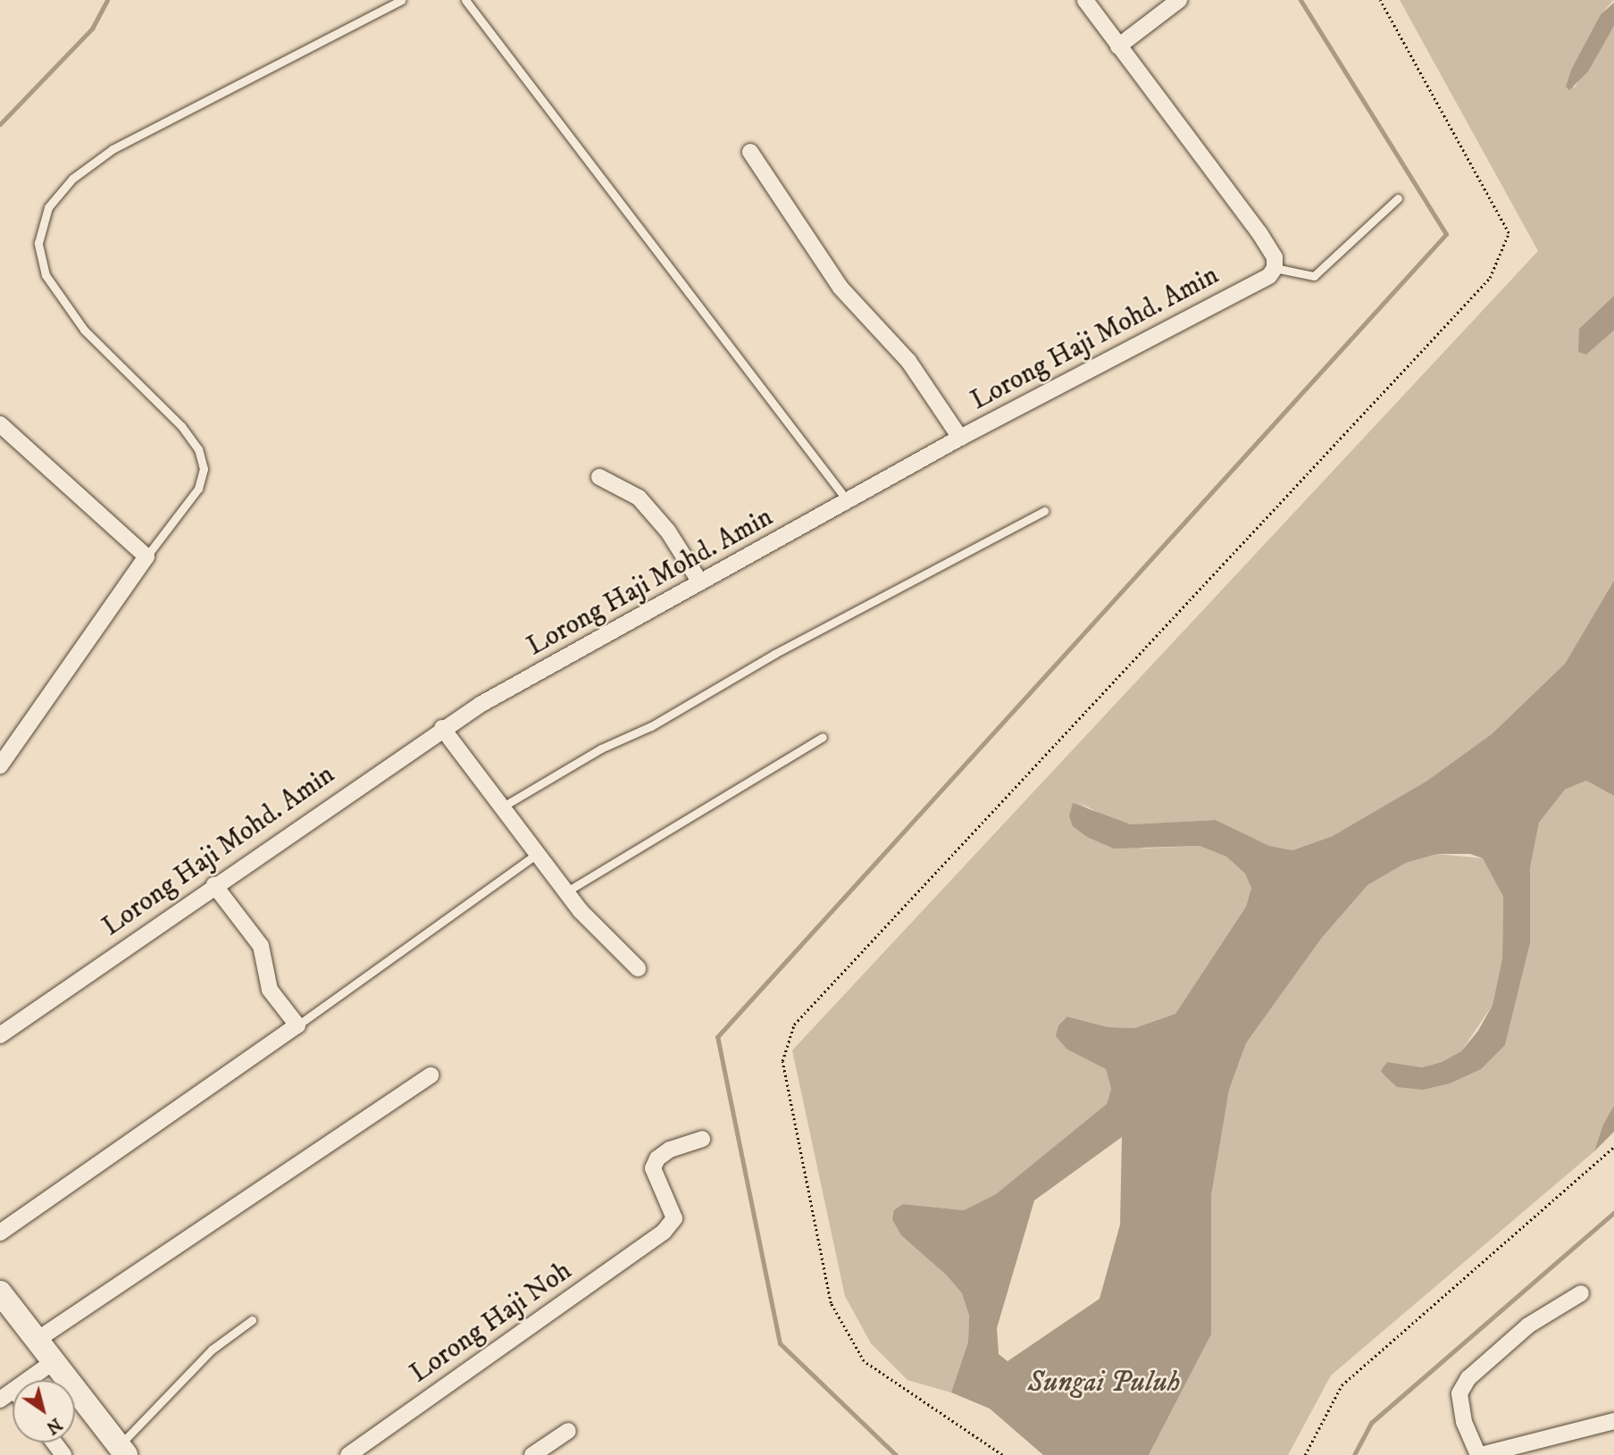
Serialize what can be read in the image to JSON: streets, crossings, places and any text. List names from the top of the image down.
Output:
{
  "streets": {
    "street": ["Lorong Haji Mohd. Amin", "Lorong Haji Noh"]
  },
  "water": ["Sungai Puluh"],
  "north": "bottom right"
}
